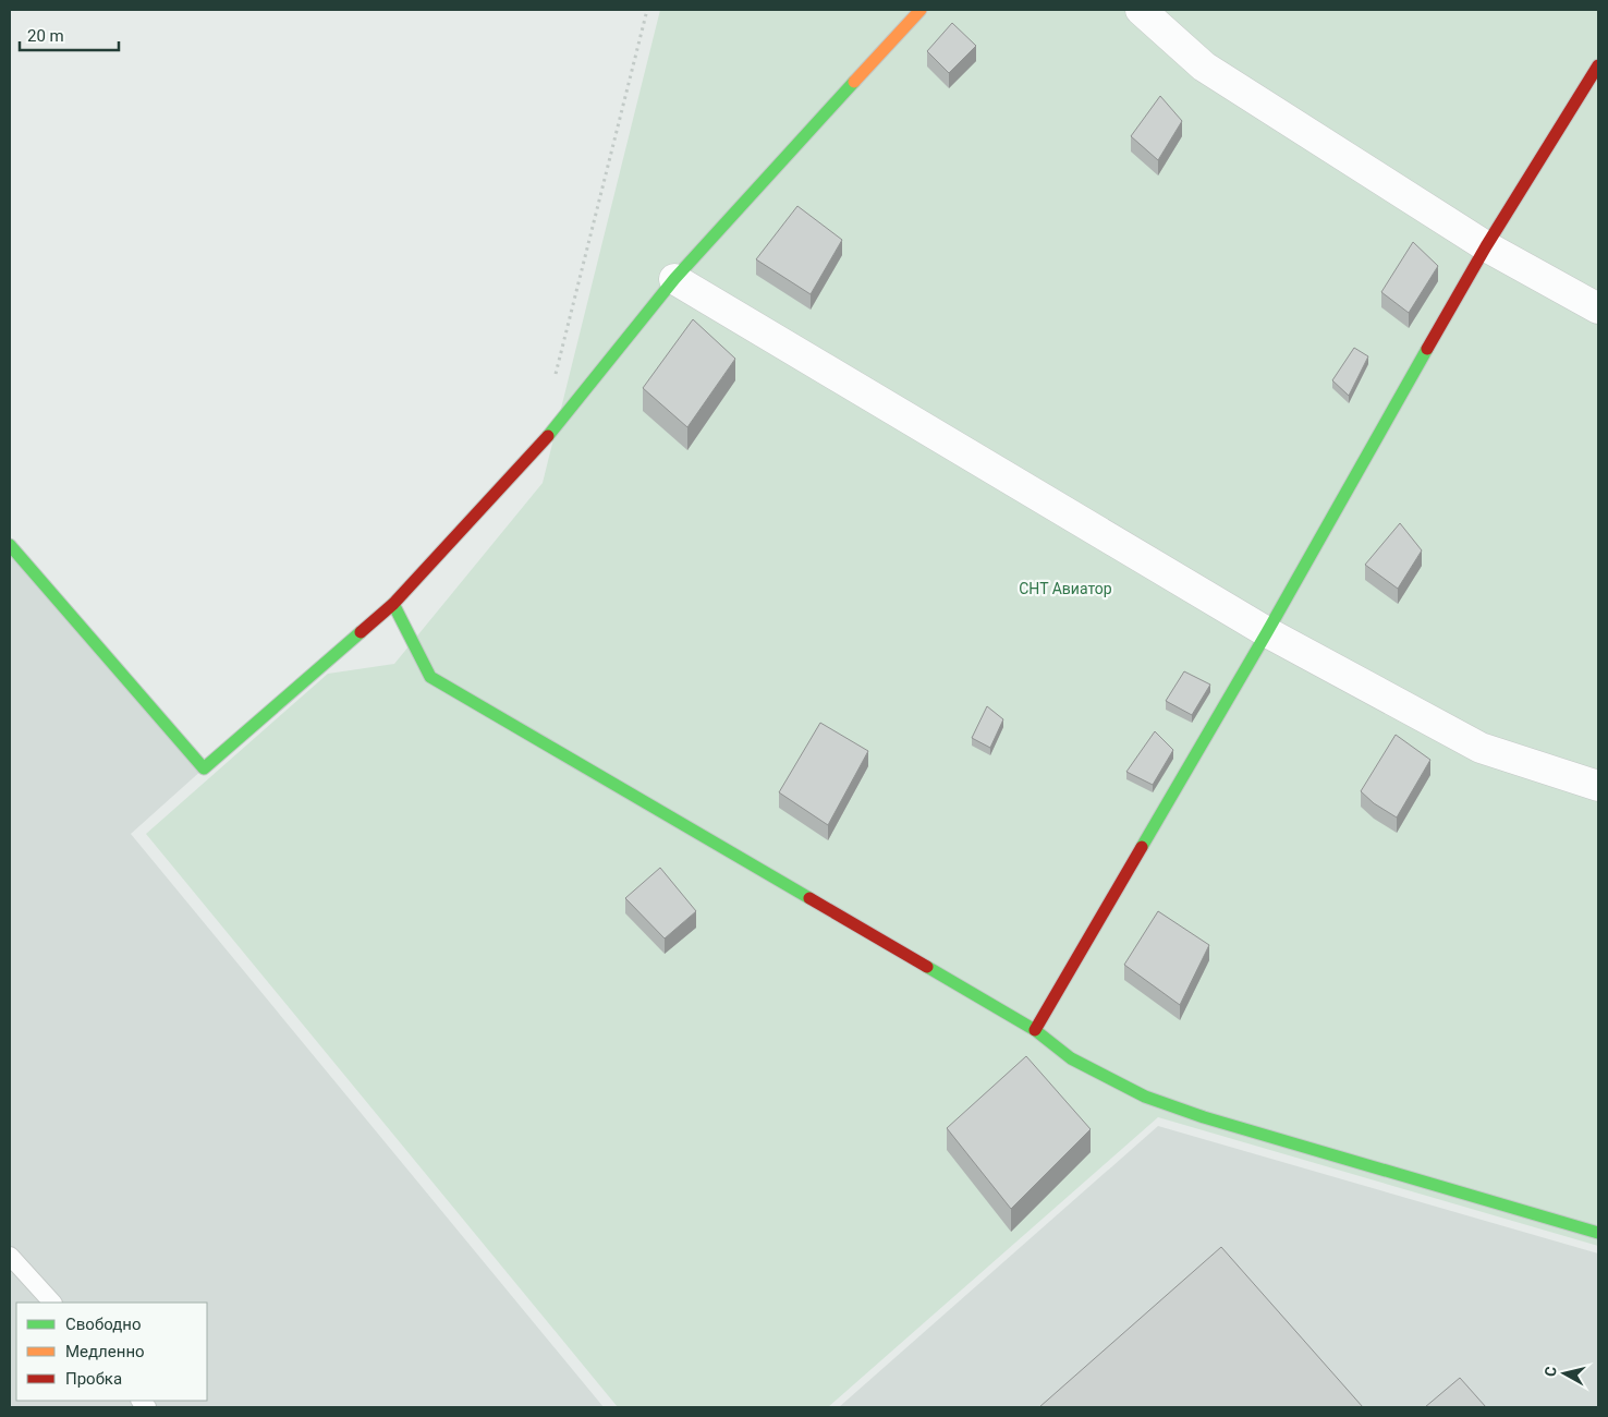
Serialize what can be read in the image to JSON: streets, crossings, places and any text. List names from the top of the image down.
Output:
{
  "parks": ["СНТ Авиатор"],
  "legend": ["Свободно", "Медленно", "Пробка"],
  "scale_bar": "20 m",
  "north": "left"
}
